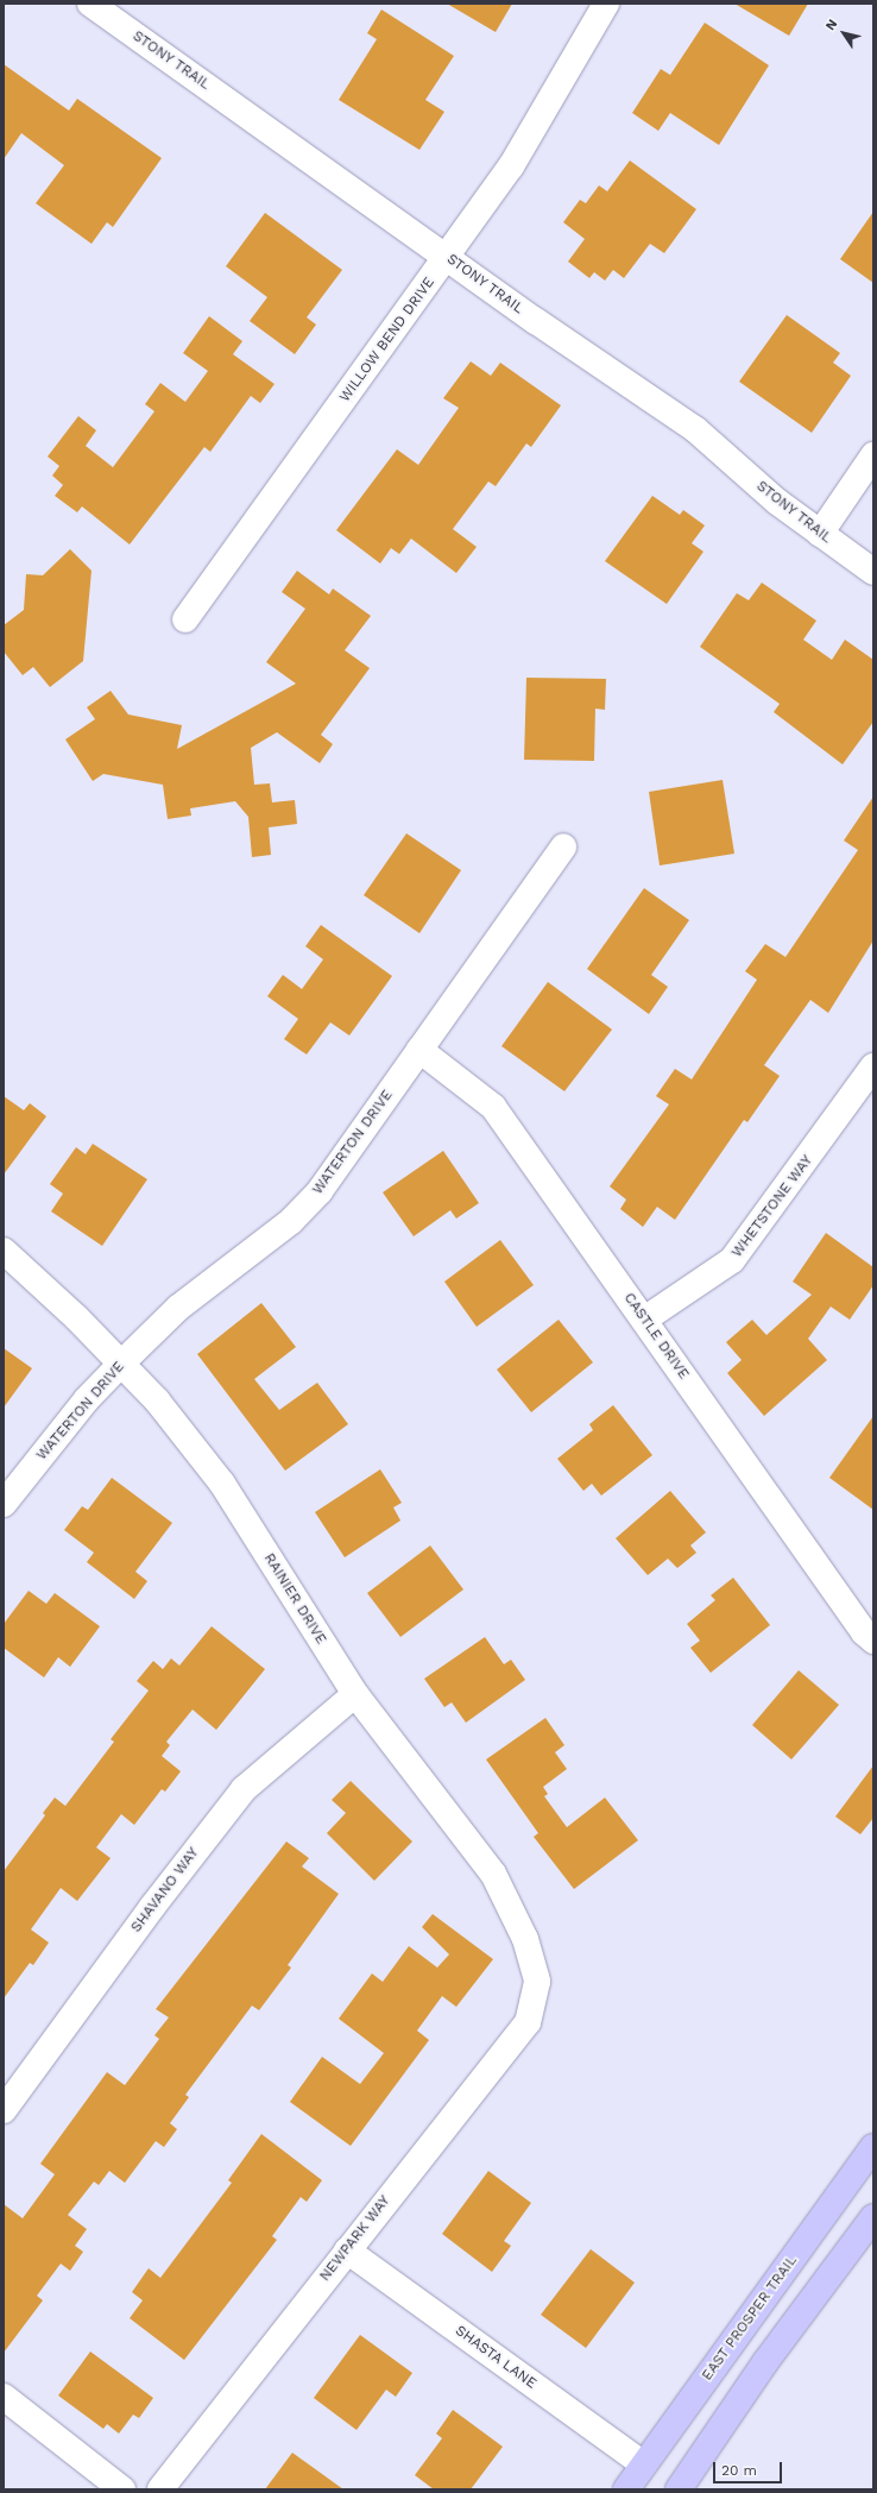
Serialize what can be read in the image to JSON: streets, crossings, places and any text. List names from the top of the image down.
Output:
{
  "streets": {
    "main road": ["EAST PROSPER TRAIL"],
    "street": [
      "STONY TRAIL",
      "WILLOW BEND DRIVE",
      "WATERTON DRIVE",
      "WHETSTONE WAY",
      "CASTLE DRIVE",
      "RAINIER DRIVE",
      "SHAVANO WAY",
      "NEWPARK WAY",
      "SHASTA LANE"
    ]
  },
  "crossings": [
    ["STONY TRAIL", "WILLOW BEND DRIVE"],
    ["WATERTON DRIVE", "CASTLE DRIVE"],
    ["WATERTON DRIVE", "RAINIER DRIVE"],
    ["WHETSTONE WAY", "CASTLE DRIVE"],
    ["RAINIER DRIVE", "SHAVANO WAY"],
    ["RAINIER DRIVE", "NEWPARK WAY"],
    ["NEWPARK WAY", "SHASTA LANE"],
    ["EAST PROSPER TRAIL", "SHASTA LANE"]
  ],
  "scale_bar": "20 m",
  "north": "top left"
}
